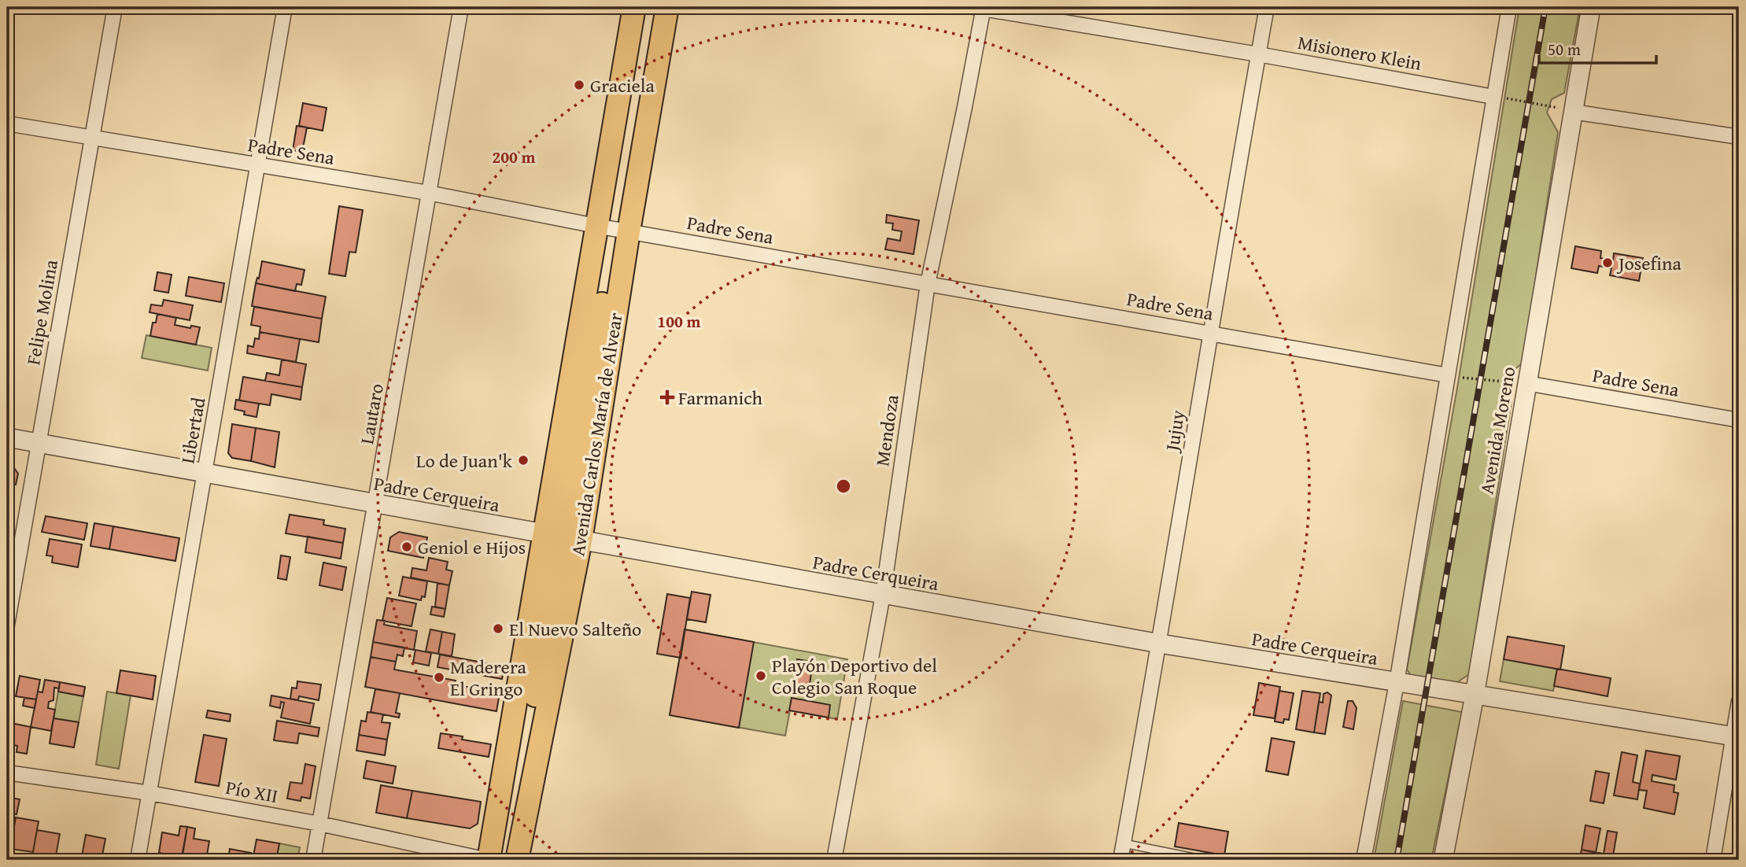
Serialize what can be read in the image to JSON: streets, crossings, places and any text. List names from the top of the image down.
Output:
{
  "streets": {
    "main road": ["Avenida Carlos María de Alvear"],
    "street": [
      "Misionero Klein",
      "Padre Sena",
      "Felipe Molina",
      "Lautaro",
      "Libertad",
      "Mendoza",
      "Jujuy",
      "Avenida Moreno",
      "Padre Cerqueira",
      "Pío XII"
    ]
  },
  "crossings": [
    ["Misionero Klein", "Mendoza"],
    ["Misionero Klein", "Jujuy"],
    ["Padre Sena", "Felipe Molina"],
    ["Padre Sena", "Lautaro"],
    ["Padre Sena", "Libertad"],
    ["Padre Sena", "Mendoza"],
    ["Padre Sena", "Jujuy"],
    ["Padre Sena", "Avenida Moreno"],
    ["Padre Sena", "Avenida Carlos María de Alvear"],
    ["Felipe Molina", "Padre Cerqueira"],
    ["Lautaro", "Padre Cerqueira"],
    ["Lautaro", "Pío XII"],
    ["Libertad", "Padre Cerqueira"],
    ["Libertad", "Pío XII"],
    ["Mendoza", "Padre Cerqueira"],
    ["Jujuy", "Padre Cerqueira"],
    ["Avenida Moreno", "Padre Cerqueira"],
    ["Avenida Carlos María de Alvear", "Padre Cerqueira"],
    ["Avenida Carlos María de Alvear", "Pío XII"]
  ],
  "places": {
    "other": [
      "Graciela",
      "Josefina",
      "Lo de Juan'k",
      "Geniol e Hijos",
      "El Nuevo Salteño",
      "Playón Deportivo del Colegio San Roque",
      "Maderera El Gringo"
    ],
    "health": ["Farmanich"]
  },
  "scale_bar": "50 m",
  "rings": ["200 m", "100 m"]
}
